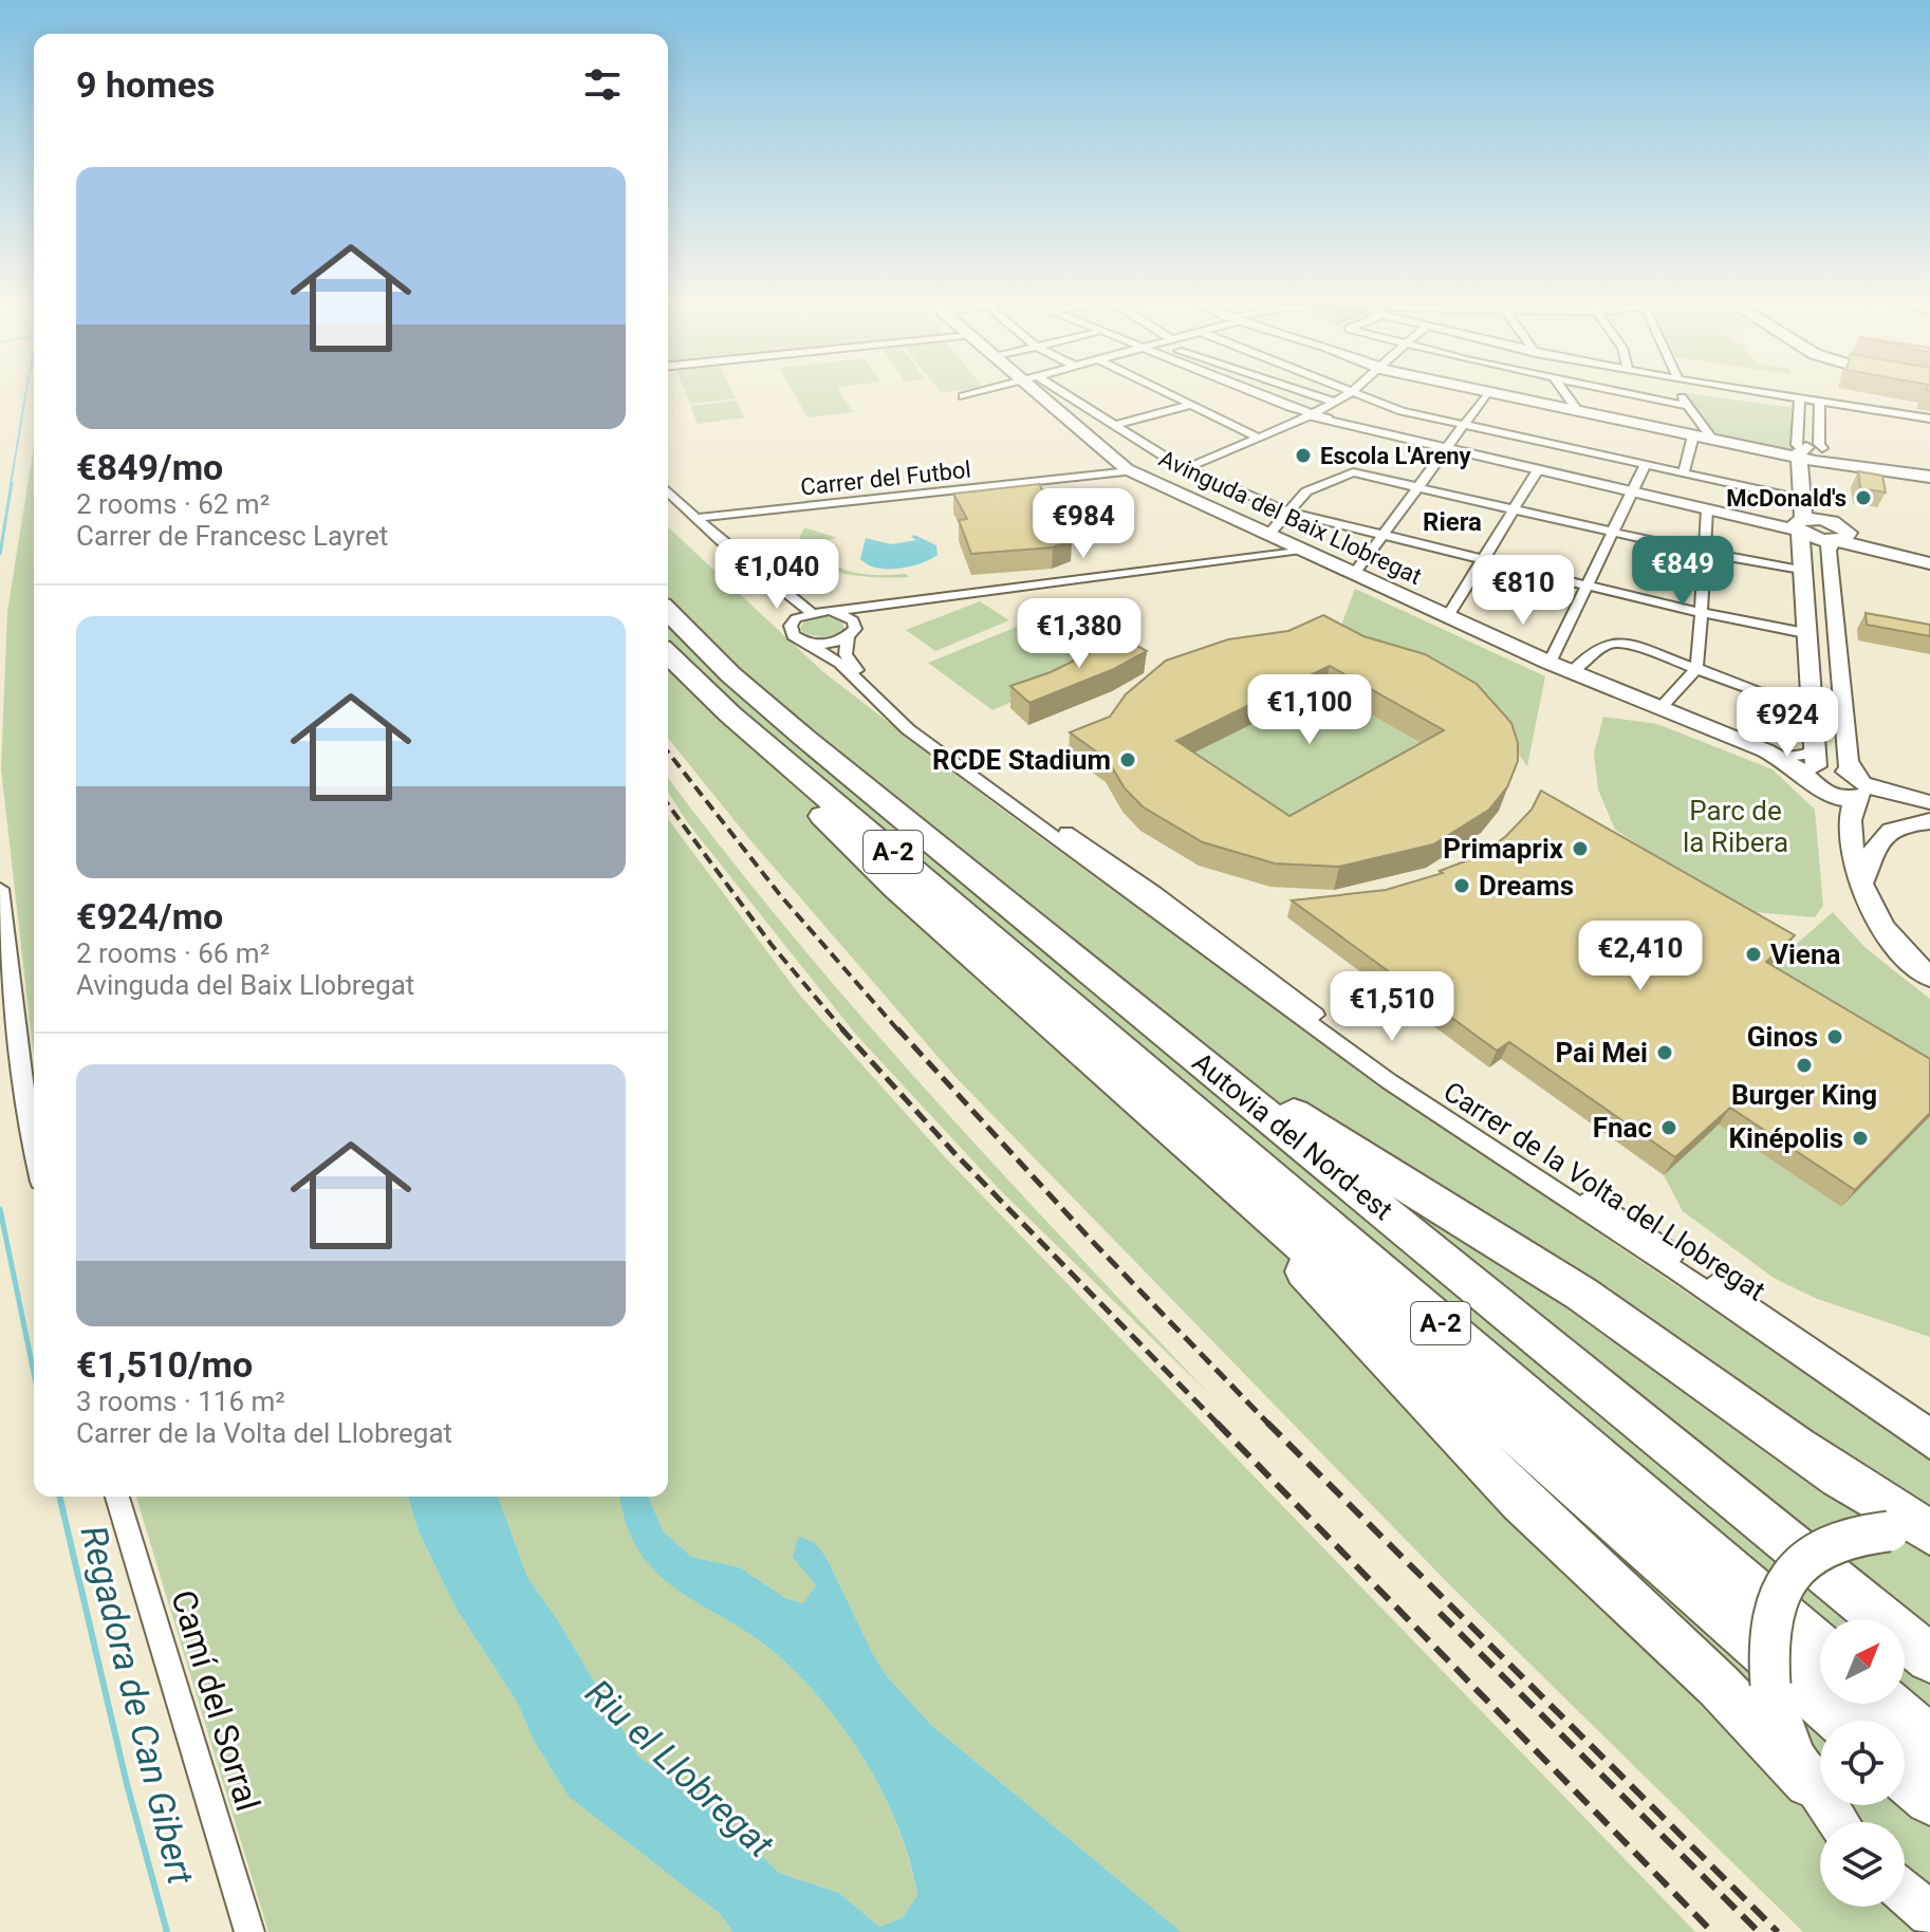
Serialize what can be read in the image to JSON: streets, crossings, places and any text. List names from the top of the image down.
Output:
{
  "streets": {
    "highway": ["A-2", "Autovia del Nord-est"],
    "main road": ["Avinguda del Baix Llobregat"],
    "street": ["Carrer del Futbol", "Carrer de la Volta del Llobregat", "Camí del Sorral"]
  },
  "crossings": [
    ["Carrer del Futbol", "Avinguda del Baix Llobregat"]
  ],
  "districts": ["Riera"],
  "water": ["Regadora de Can Gibert", "Riu el Llobregat"],
  "parks": ["Parc de la Ribera"],
  "places": [
    "Escola L'Areny",
    "McDonald's",
    "RCDE Stadium",
    "Primaprix",
    "Dreams",
    "Viena",
    "Ginos",
    "Pai Mei",
    "Burger King",
    "Fnac",
    "Kinépolis"
  ],
  "north": "top right",
  "page": {
    "heading": "9 homes",
    "list": [
      {
        "name": "€849/mo",
        "note": "2 rooms · 62 m² · Carrer de Francesc Layret"
      },
      {
        "name": "€924/mo",
        "note": "2 rooms · 66 m² · Avinguda del Baix Llobregat"
      },
      {
        "name": "€1,510/mo",
        "note": "3 rooms · 116 m² · Carrer de la Volta del Llobregat"
      }
    ],
    "price": [
      "€984",
      "€849",
      "€1,040",
      "€810",
      "€1,380",
      "€1,100",
      "€924",
      "€2,410",
      "€1,510"
    ]
  }
}
